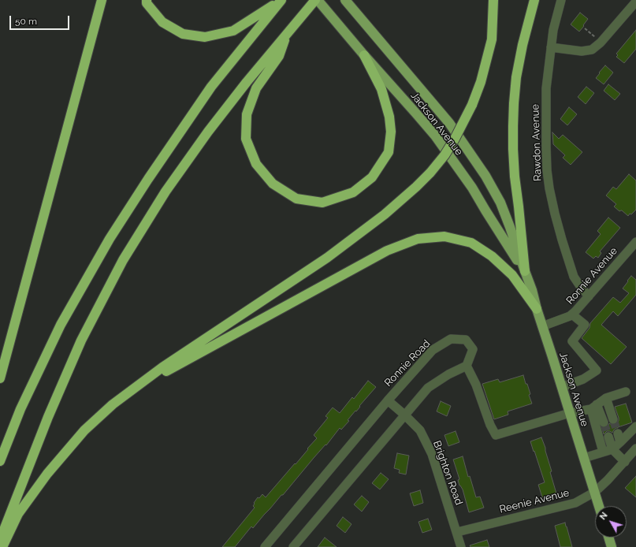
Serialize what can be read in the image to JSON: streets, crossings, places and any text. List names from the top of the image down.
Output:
{
  "streets": {
    "main road": ["Jackson Avenue"],
    "street": [
      "Rawdon Avenue",
      "Ronnie Avenue",
      "Ronnie Road",
      "Brighton Road",
      "Reenie Avenue"
    ]
  },
  "crossings": [
    ["Jackson Avenue", "Ronnie Avenue"],
    ["Jackson Avenue", "Reenie Avenue"],
    ["Rawdon Avenue", "Ronnie Avenue"],
    ["Ronnie Road", "Brighton Road"],
    ["Brighton Road", "Reenie Avenue"]
  ],
  "scale_bar": "50 m",
  "north": "top left"
}
